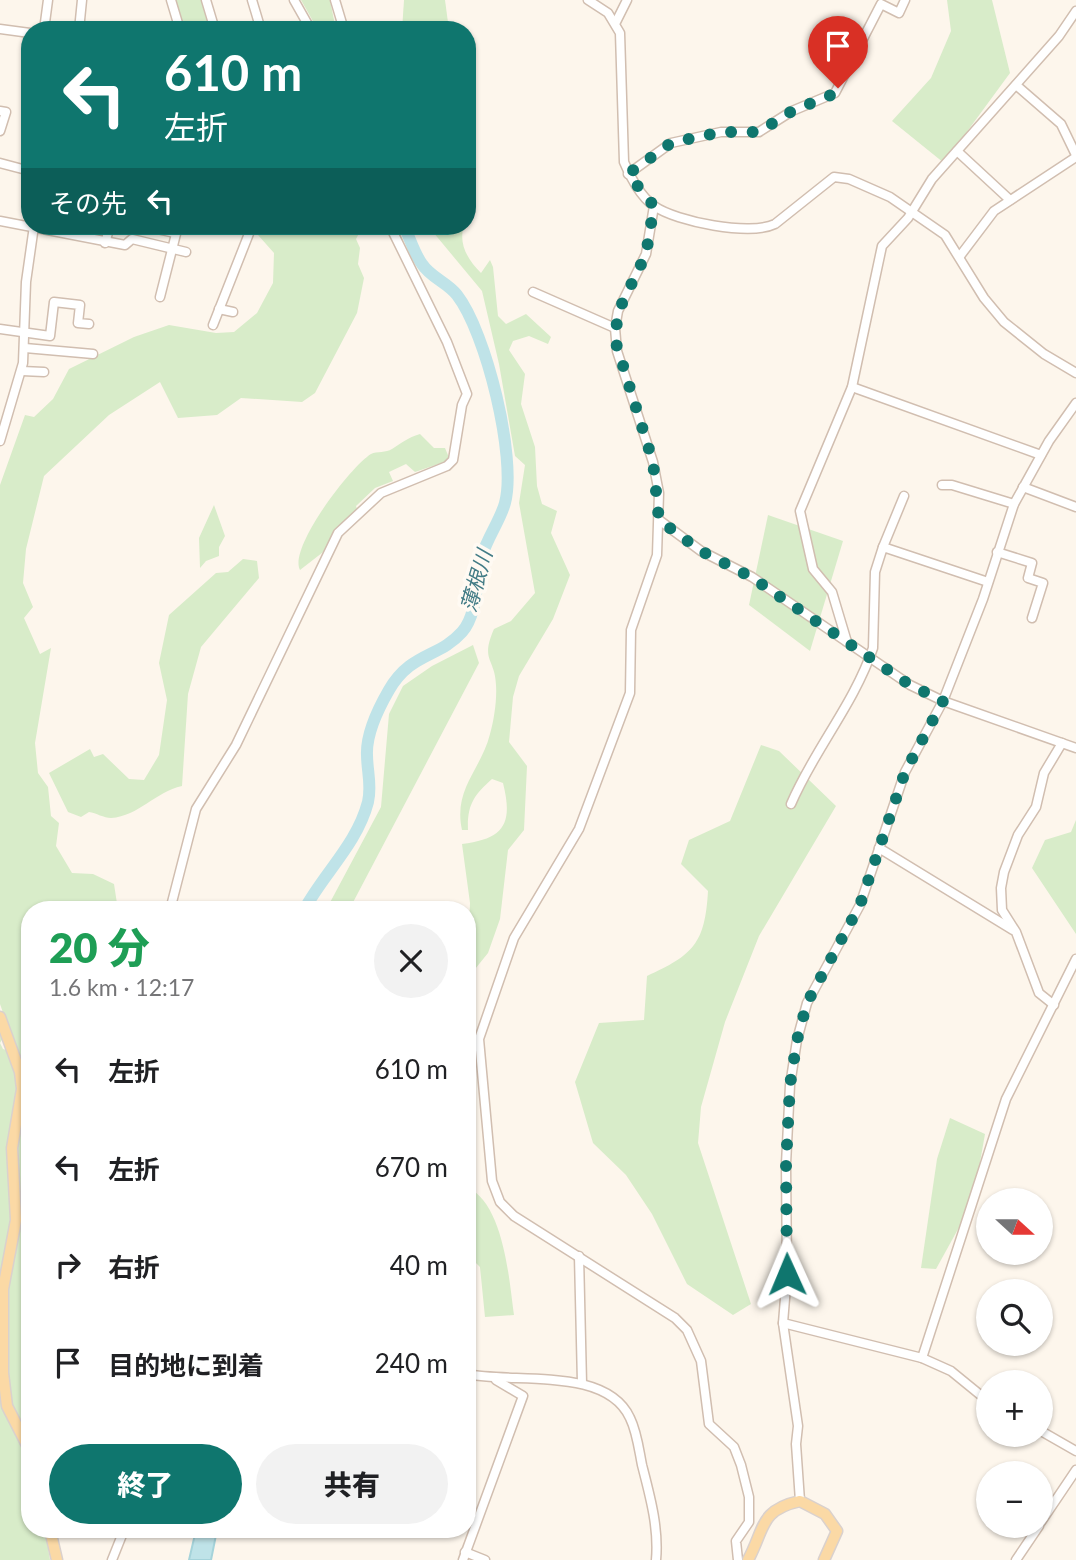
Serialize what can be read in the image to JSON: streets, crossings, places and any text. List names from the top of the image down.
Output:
{
  "water": ["薄根川"],
  "north": "right",
  "page": {
    "turn": ["610 m", "左折"],
    "then": "その先",
    "heading": ["20 分", "1.6 km · 12:17"],
    "list": [
      {
        "name": "左折",
        "value": "610 m"
      },
      {
        "name": "左折",
        "value": "670 m"
      },
      {
        "name": "右折",
        "value": "40 m"
      },
      {
        "name": "目的地に到着",
        "value": "240 m"
      }
    ],
    "map_buttons": ["+", "−"],
    "buttons": ["終了", "共有"]
  }
}
